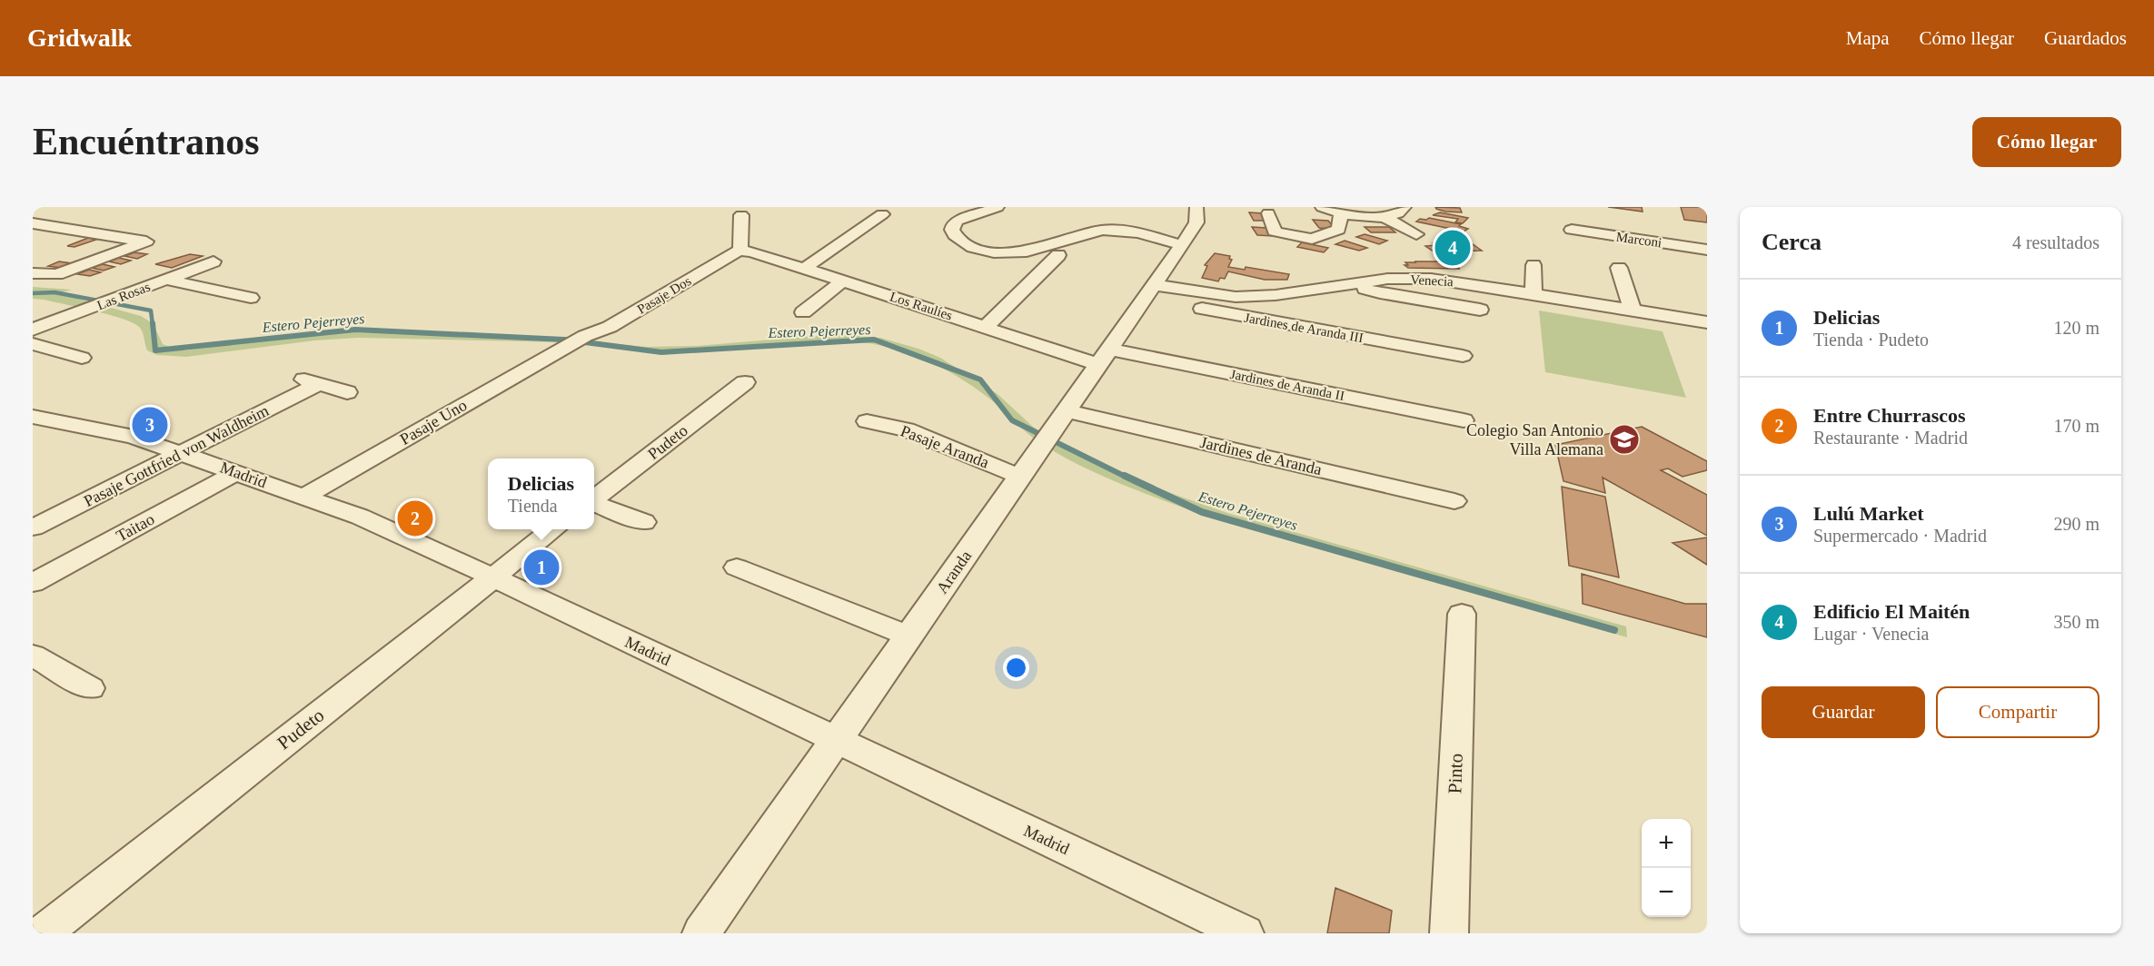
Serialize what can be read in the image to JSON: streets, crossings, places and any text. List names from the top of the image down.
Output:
{
  "streets": {
    "street": [
      "Marconi",
      "Venecia",
      "Pasaje Dos",
      "Las Rosas",
      "Los Raulíes",
      "Jardines de Aranda III",
      "Jardines de Aranda II",
      "Pasaje Uno",
      "Pudeto",
      "Pasaje Aranda",
      "Pasaje Gottfried von Waldheim",
      "Jardines de Aranda",
      "Madrid",
      "Taitao",
      "Aranda",
      "Pinto"
    ]
  },
  "crossings": [
    ["Venecia", "Jardines de Aranda III"],
    ["Venecia", "Aranda"],
    ["Pasaje Dos", "Los Raulíes"],
    ["Pasaje Dos", "Pasaje Uno"],
    ["Los Raulíes", "Jardines de Aranda II"],
    ["Los Raulíes", "Aranda"],
    ["Jardines de Aranda III", "Aranda"],
    ["Jardines de Aranda II", "Aranda"],
    ["Pasaje Uno", "Madrid"],
    ["Pudeto", "Madrid"],
    ["Pasaje Aranda", "Aranda"],
    ["Pasaje Gottfried von Waldheim", "Madrid"],
    ["Jardines de Aranda", "Aranda"],
    ["Madrid", "Taitao"],
    ["Madrid", "Aranda"]
  ],
  "water": ["Estero Pejerreyes"],
  "places": {
    "school or university": ["Colegio San Antonio Villa Alemana"]
  },
  "page": {
    "header": "Gridwalk",
    "nav": ["Mapa", "Cómo llegar", "Guardados"],
    "buttons": [
      "Cómo llegar",
      ["Guardar", "Compartir"]
    ],
    "title": "Encuéntranos",
    "heading": ["Cerca", "4 resultados"],
    "pins": [
      "4",
      "3",
      "2",
      "1"
    ],
    "list": [
      {
        "mark": "1",
        "name": "Delicias",
        "note": "Tienda · Pudeto",
        "value": "120 m"
      },
      {
        "mark": "2",
        "name": "Entre Churrascos",
        "note": "Restaurante · Madrid",
        "value": "170 m"
      },
      {
        "mark": "3",
        "name": "Lulú Market",
        "note": "Supermercado · Madrid",
        "value": "290 m"
      },
      {
        "mark": "4",
        "name": "Edificio El Maitén",
        "note": "Lugar · Venecia",
        "value": "350 m"
      }
    ],
    "popup": ["Delicias", "Tienda"],
    "map_buttons": ["+", "−"]
  }
}
